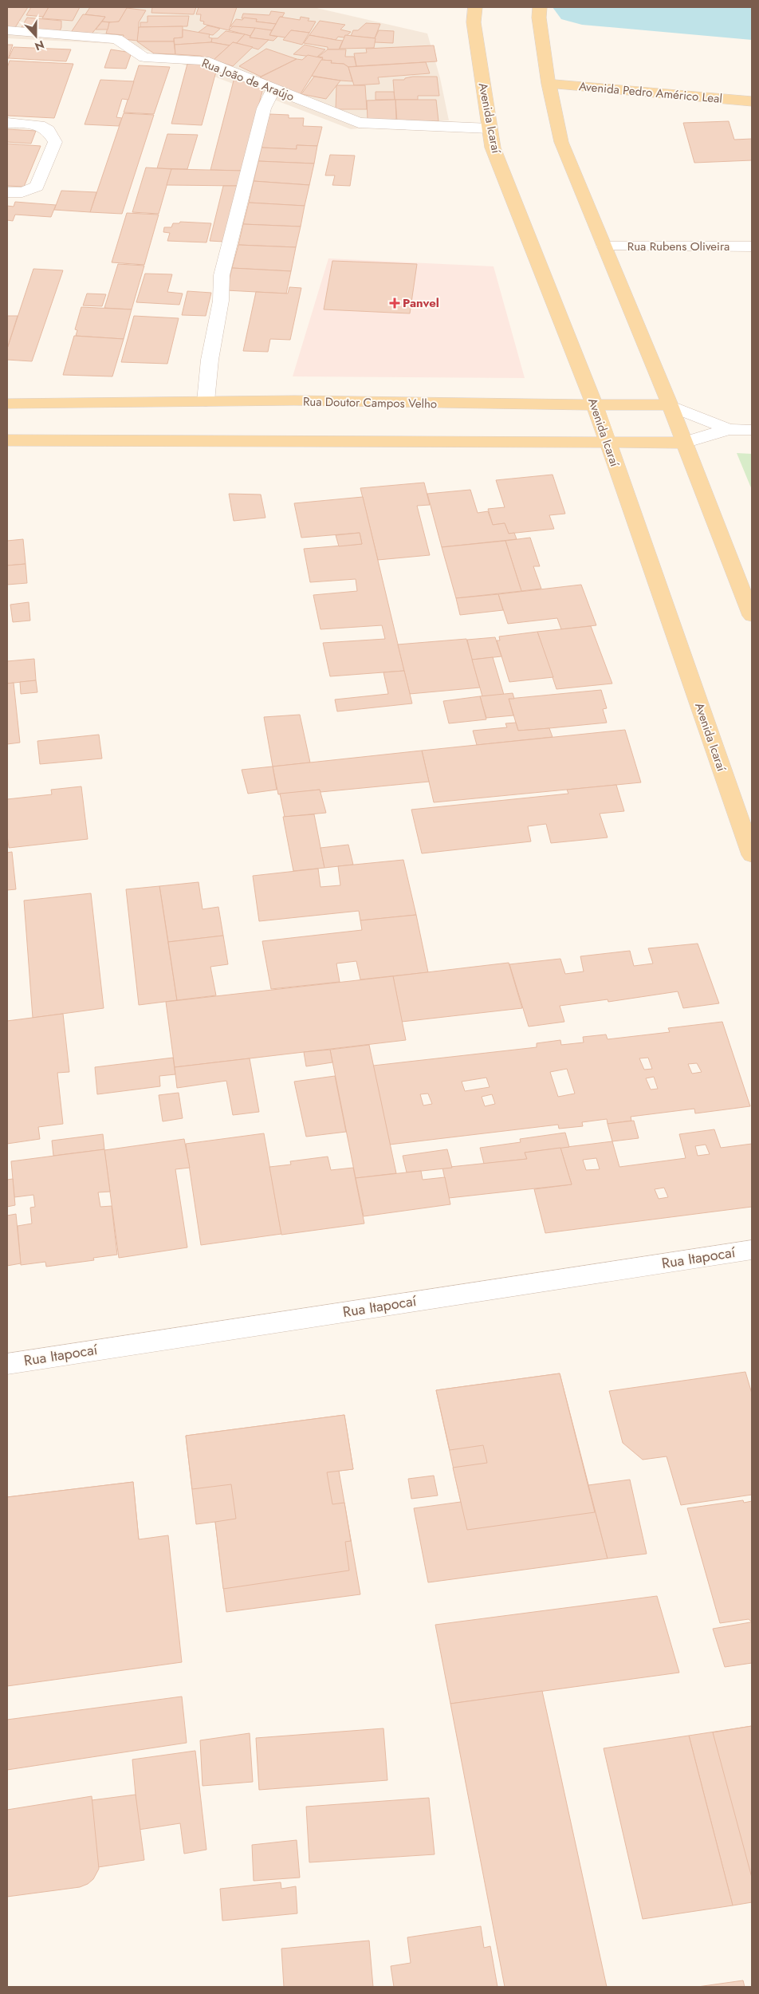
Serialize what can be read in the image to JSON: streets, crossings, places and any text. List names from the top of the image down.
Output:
{
  "streets": {
    "main road": ["Avenida Pedro Américo Leal", "Avenida Icaraí", "Rua Doutor Campos Velho"],
    "street": ["Rua João de Araújo", "Rua Rubens Oliveira", "Rua Itapocaí"]
  },
  "crossings": [
    ["Rua João de Araújo", "Avenida Icaraí"],
    ["Avenida Icaraí", "Rua Doutor Campos Velho"]
  ],
  "places": {
    "health": ["Panvel"]
  },
  "north": "bottom"
}
